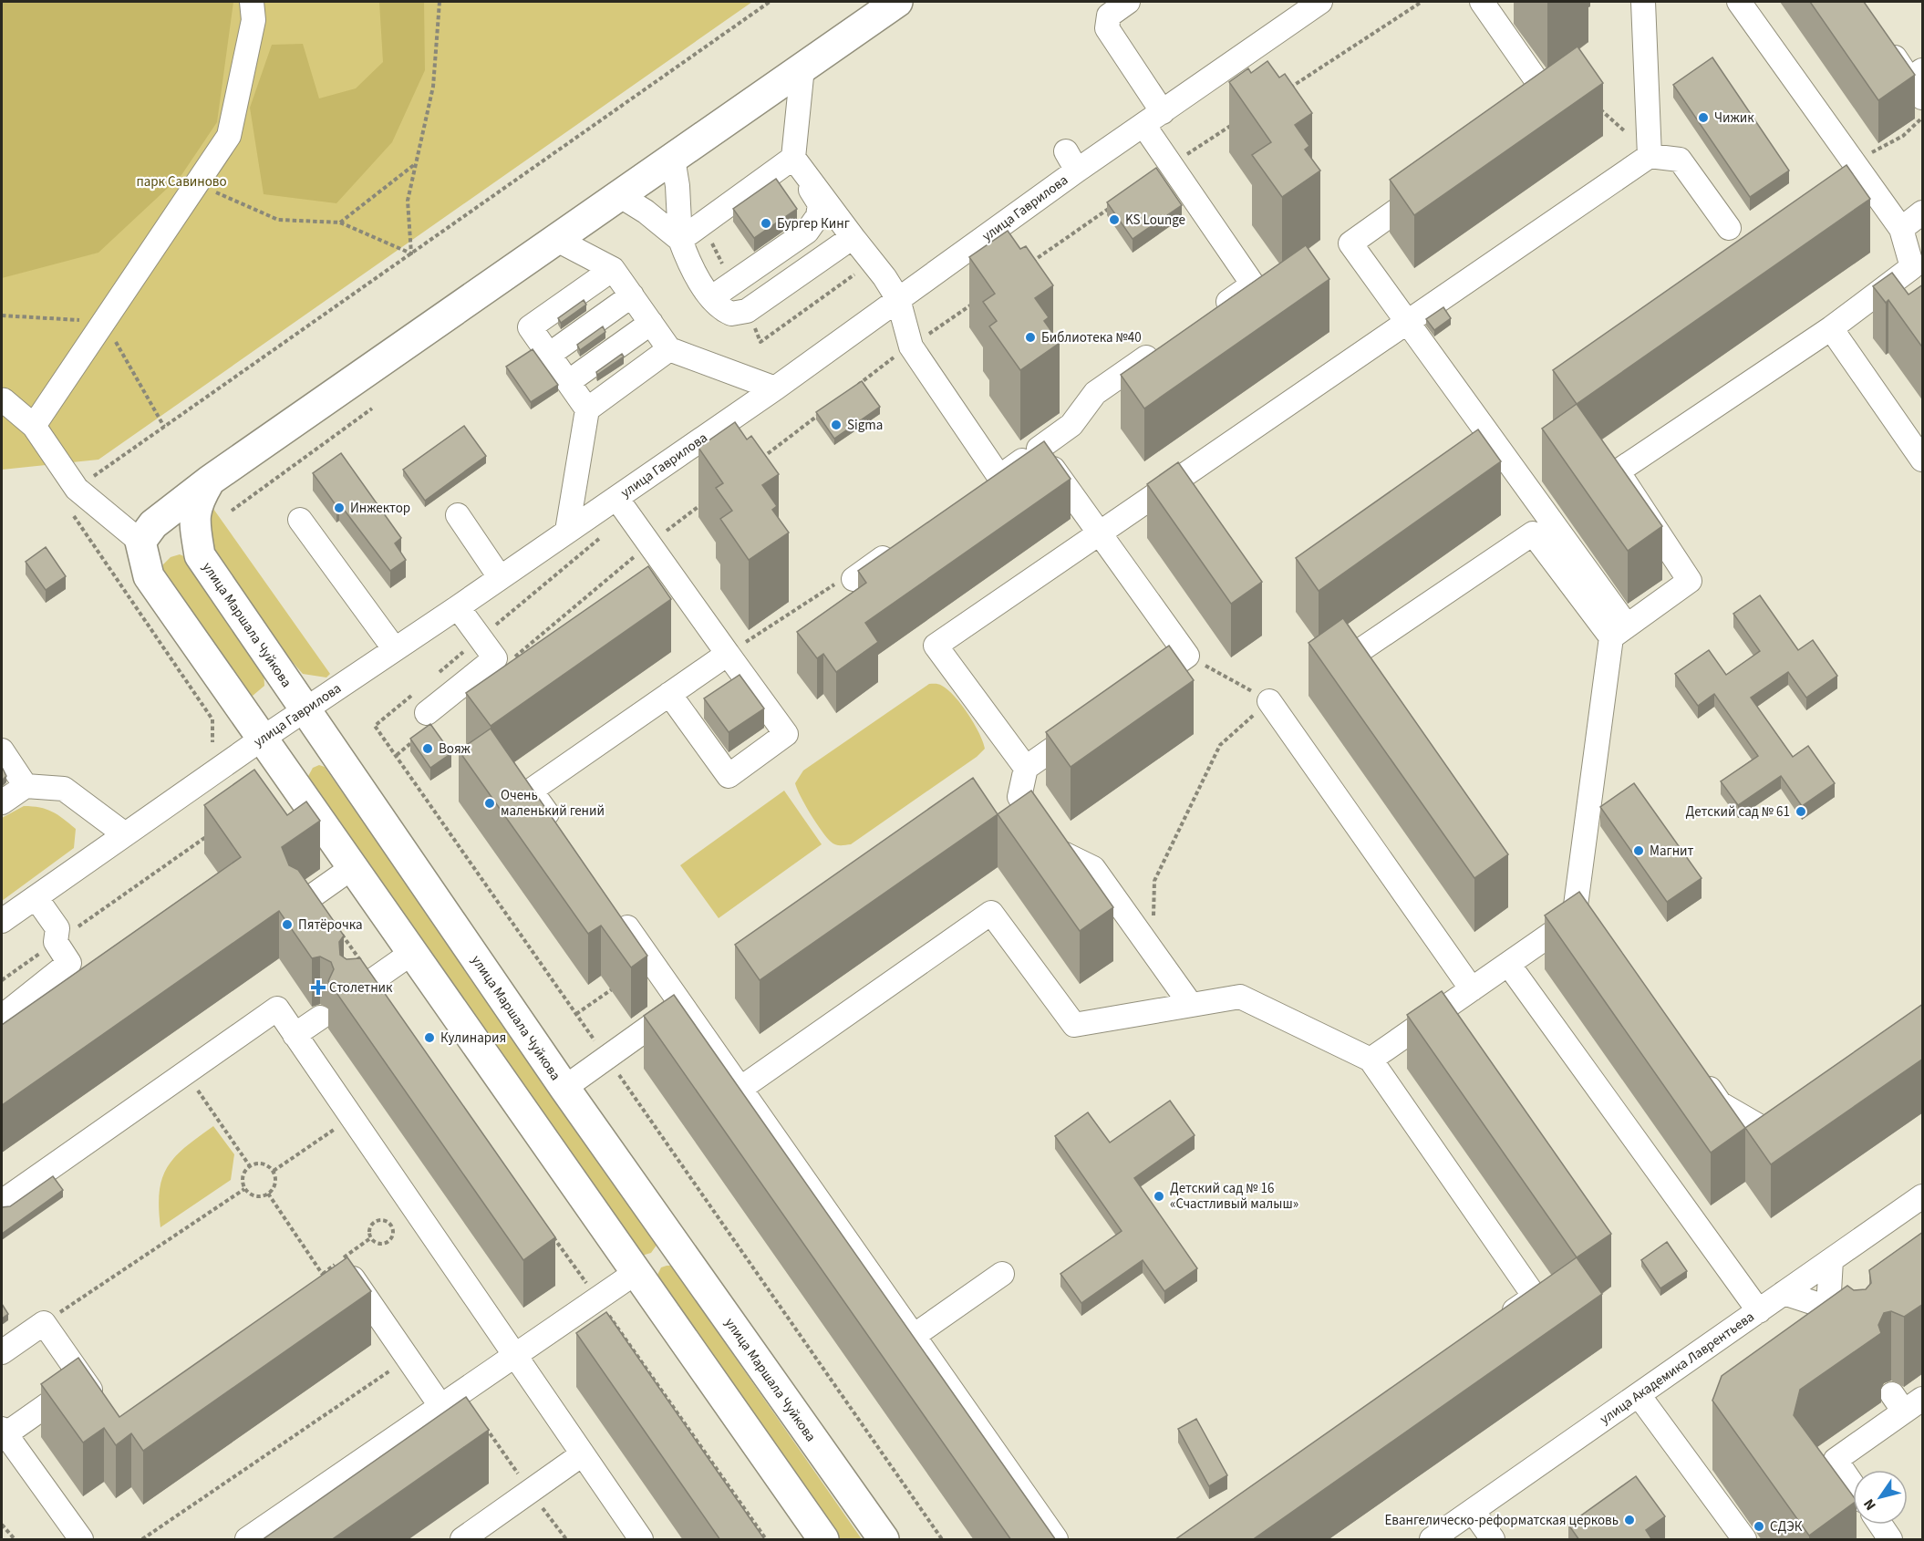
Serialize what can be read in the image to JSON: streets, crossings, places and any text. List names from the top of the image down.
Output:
{
  "streets": {
    "main road": ["улица Маршала Чуйкова"],
    "street": ["улица Гаврилова", "улица Академика Лаврентьева"]
  },
  "crossings": [
    ["улица Гаврилова", "улица Маршала Чуйкова"]
  ],
  "parks": ["парк Савиново"],
  "places": {
    "other": [
      "Чижик",
      "KS Lounge",
      "Бургер Кинг",
      "Библиотека №40",
      "Sigma",
      "Инжектор",
      "Вояж",
      "Очень маленький гений",
      "Детский сад № 61",
      "Магнит",
      "Пятёрочка",
      "Кулинария",
      "Детский сад № 16 «Счастливый малыш»",
      "Евангелическо-реформатская церковь",
      "СДЭК"
    ],
    "health": ["Столетник"]
  },
  "north": "bottom left"
}
